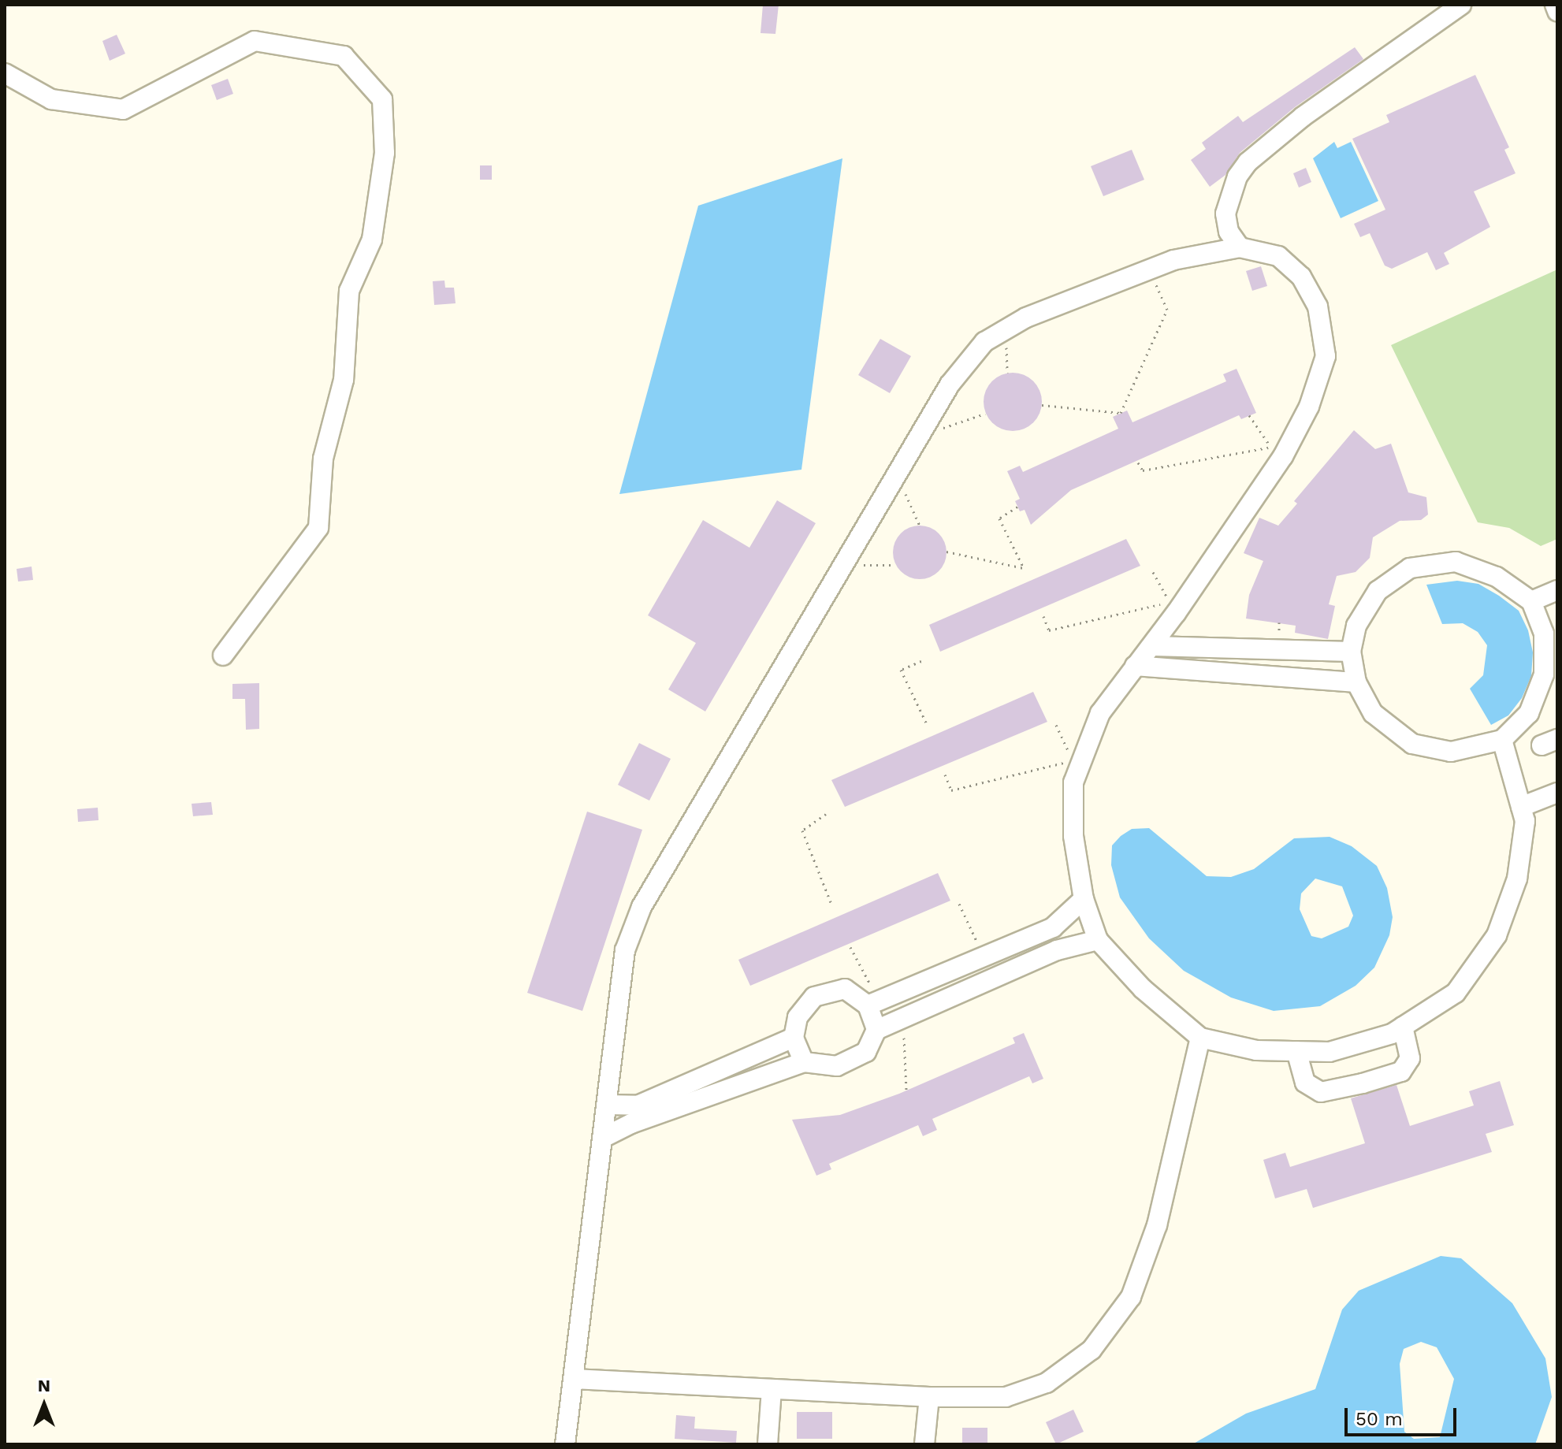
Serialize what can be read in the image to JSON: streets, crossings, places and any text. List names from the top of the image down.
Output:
{
  "scale_bar": "50 m",
  "north": "top"
}
